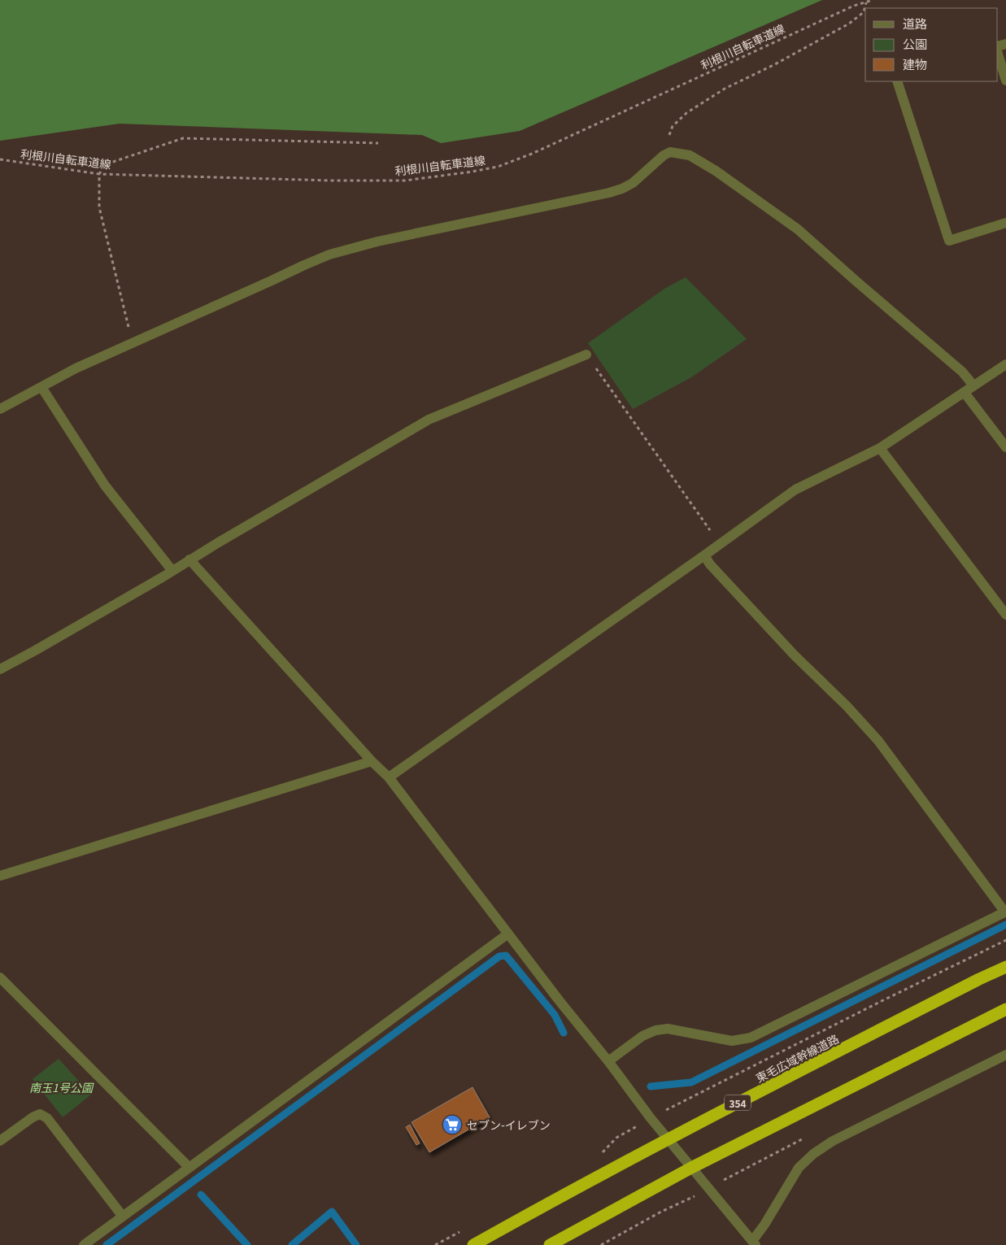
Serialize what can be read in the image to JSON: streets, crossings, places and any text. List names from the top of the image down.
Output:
{
  "streets": {
    "highway": ["東毛広域幹線道路", "354"],
    "path": ["利根川自転車道線"]
  },
  "parks": ["南玉1号公園"],
  "places": {
    "supermarket": ["セブン-イレブン"]
  },
  "legend": ["道路", "公園", "建物"]
}
